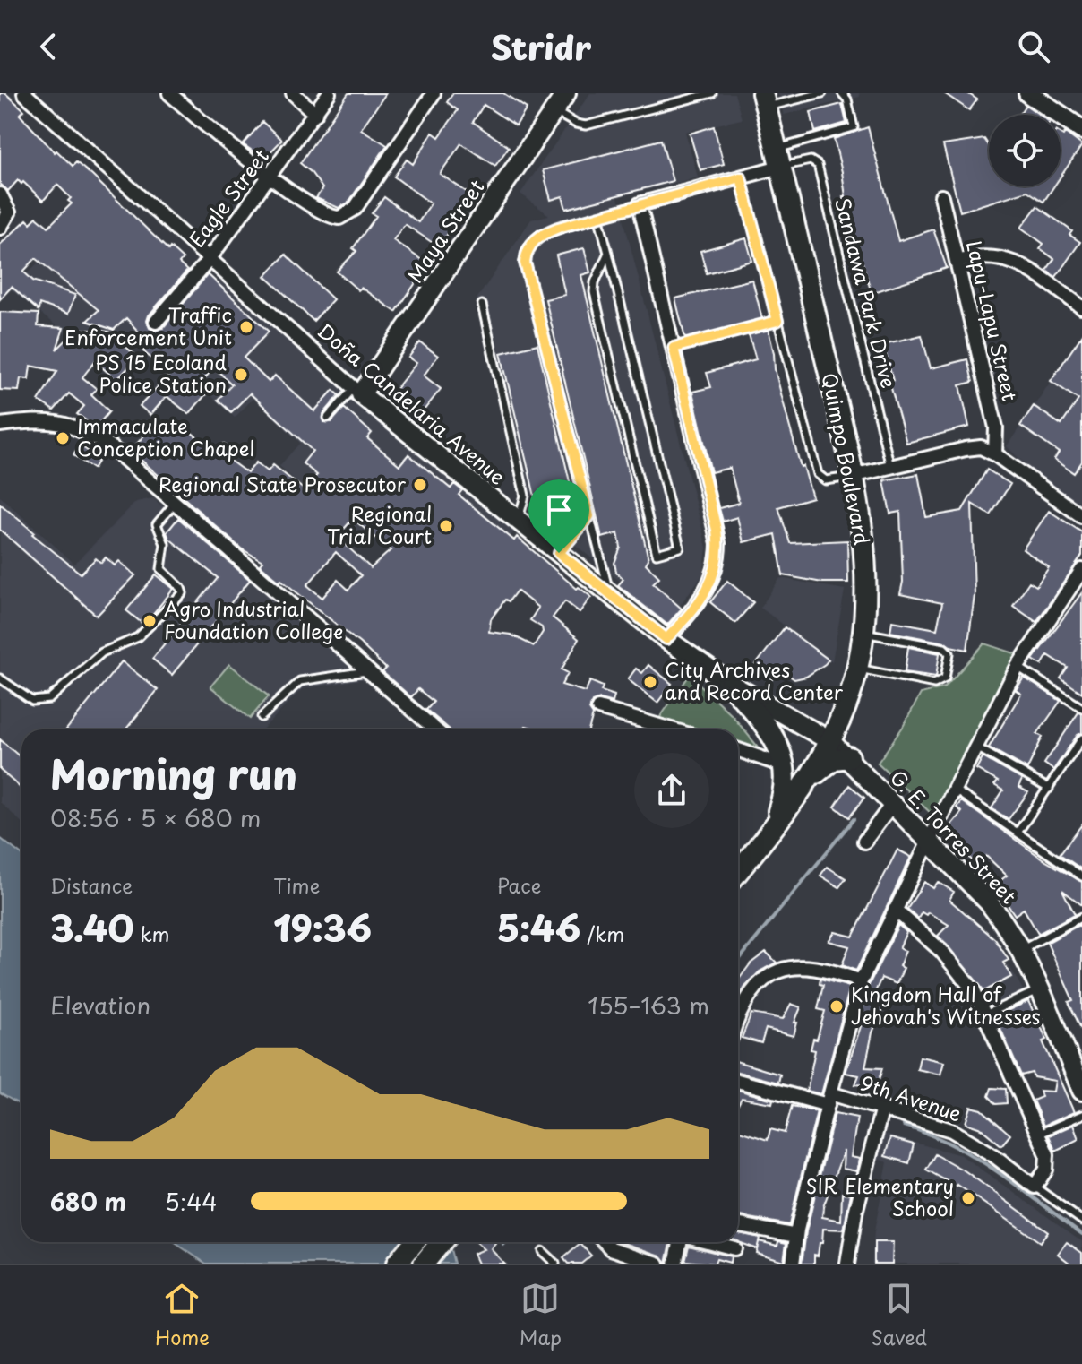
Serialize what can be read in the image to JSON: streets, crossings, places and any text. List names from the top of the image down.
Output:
{
  "streets": {
    "main road": ["Quimpo Boulevard"],
    "street": [
      "Eagle Street",
      "Maya Street",
      "Lapu-Lapu Street",
      "Doña Candelaria Avenue",
      "G. E. Torres Street",
      "9th Avenue"
    ],
    "lane": ["Sandawa Park Drive"]
  },
  "crossings": [
    ["Eagle Street", "Doña Candelaria Avenue"],
    ["Maya Street", "Doña Candelaria Avenue"],
    ["Sandawa Park Drive", "Quimpo Boulevard"],
    ["Doña Candelaria Avenue", "Quimpo Boulevard"],
    ["Doña Candelaria Avenue", "G. E. Torres Street"],
    ["Quimpo Boulevard", "G. E. Torres Street"]
  ],
  "places": [
    "Traffic Enforcement Unit",
    "PS 15 Ecoland Police Station",
    "Immaculate Conception Chapel",
    "Regional State Prosecutor",
    "Regional Trial Court",
    "Agro Industrial Foundation College",
    "City Archives and Record Center",
    "Kingdom Hall of Jehovah's Witnesses",
    "SIR Elementary School"
  ],
  "page": {
    "header": "Stridr",
    "heading": ["Morning run", "08:56 · 5 × 680 m"],
    "stats": [
      ["Distance", "3.40 km"],
      ["Time", "19:36"],
      ["Pace", "5:46 /km"]
    ],
    "chart": ["Elevation", "155–163 m"],
    "list": [
      {
        "name": "680 m",
        "note": "5:44"
      }
    ],
    "tabs": ["Home", "Map", "Saved"]
  }
}
